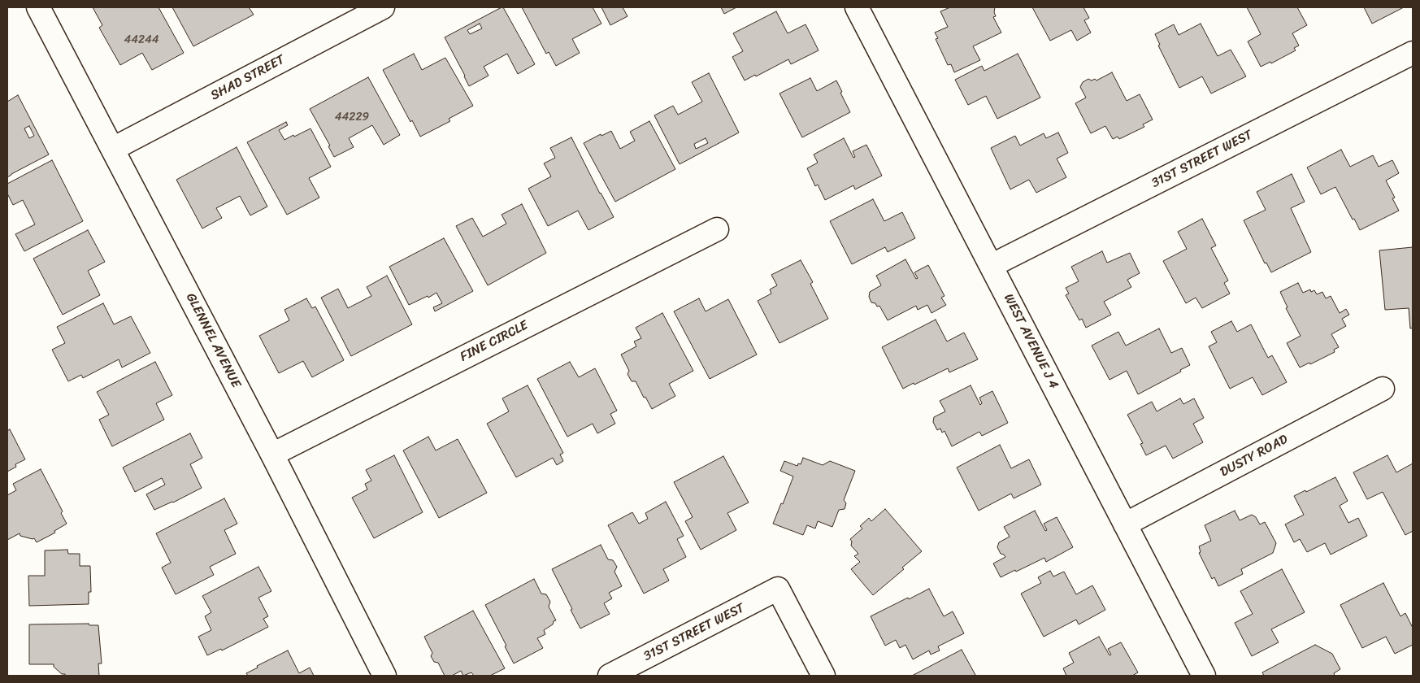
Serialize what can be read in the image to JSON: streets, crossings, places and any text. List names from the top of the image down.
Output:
{
  "streets": {
    "street": [
      "SHAD STREET",
      "31ST STREET WEST",
      "GLENNEL AVENUE",
      "FINE CIRCLE",
      "WEST AVENUE J 4",
      "DUSTY ROAD"
    ]
  },
  "crossings": [
    ["SHAD STREET", "GLENNEL AVENUE"],
    ["31ST STREET WEST", "WEST AVENUE J 4"],
    ["GLENNEL AVENUE", "FINE CIRCLE"],
    ["WEST AVENUE J 4", "DUSTY ROAD"]
  ],
  "house_numbers": ["44244", "44229"]
}
